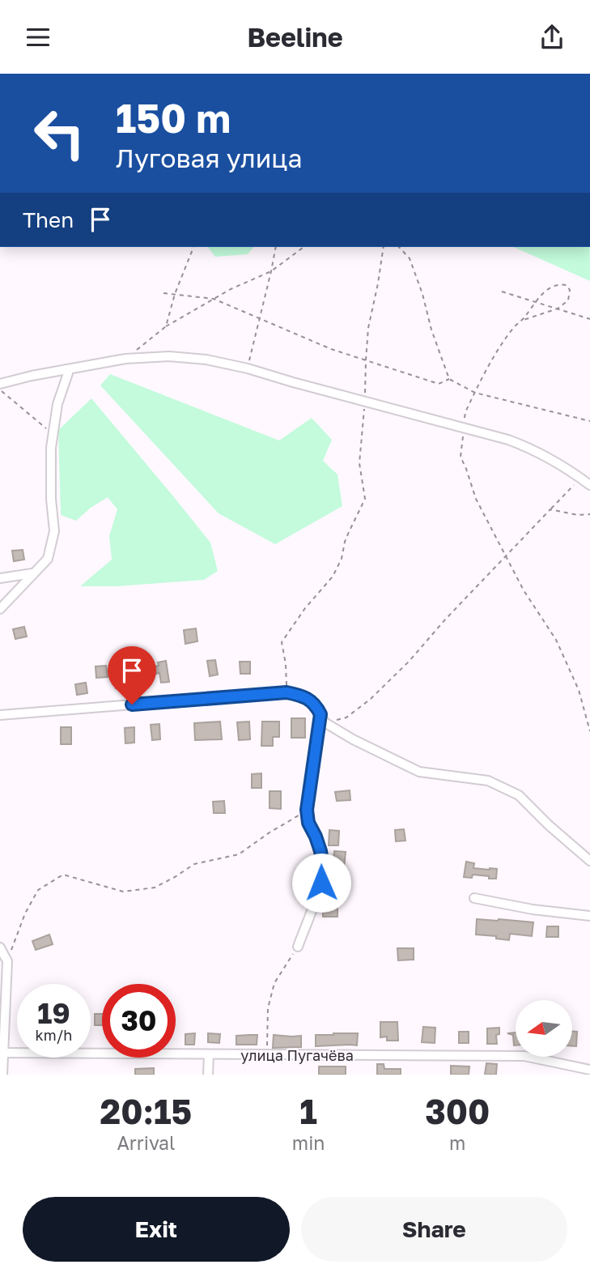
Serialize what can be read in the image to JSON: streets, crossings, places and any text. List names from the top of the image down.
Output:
{
  "streets": {
    "street": ["улица Пугачёва"]
  },
  "north": "left",
  "page": {
    "header": "Beeline",
    "turn": ["150 m", "Луговая улица"],
    "then": "Then",
    "speed": "19 km/h",
    "limit": "30",
    "eta": [
      "20:15",
      "Arrival",
      "1",
      "min",
      "300",
      "m"
    ],
    "buttons": ["Exit", "Share"]
  }
}
